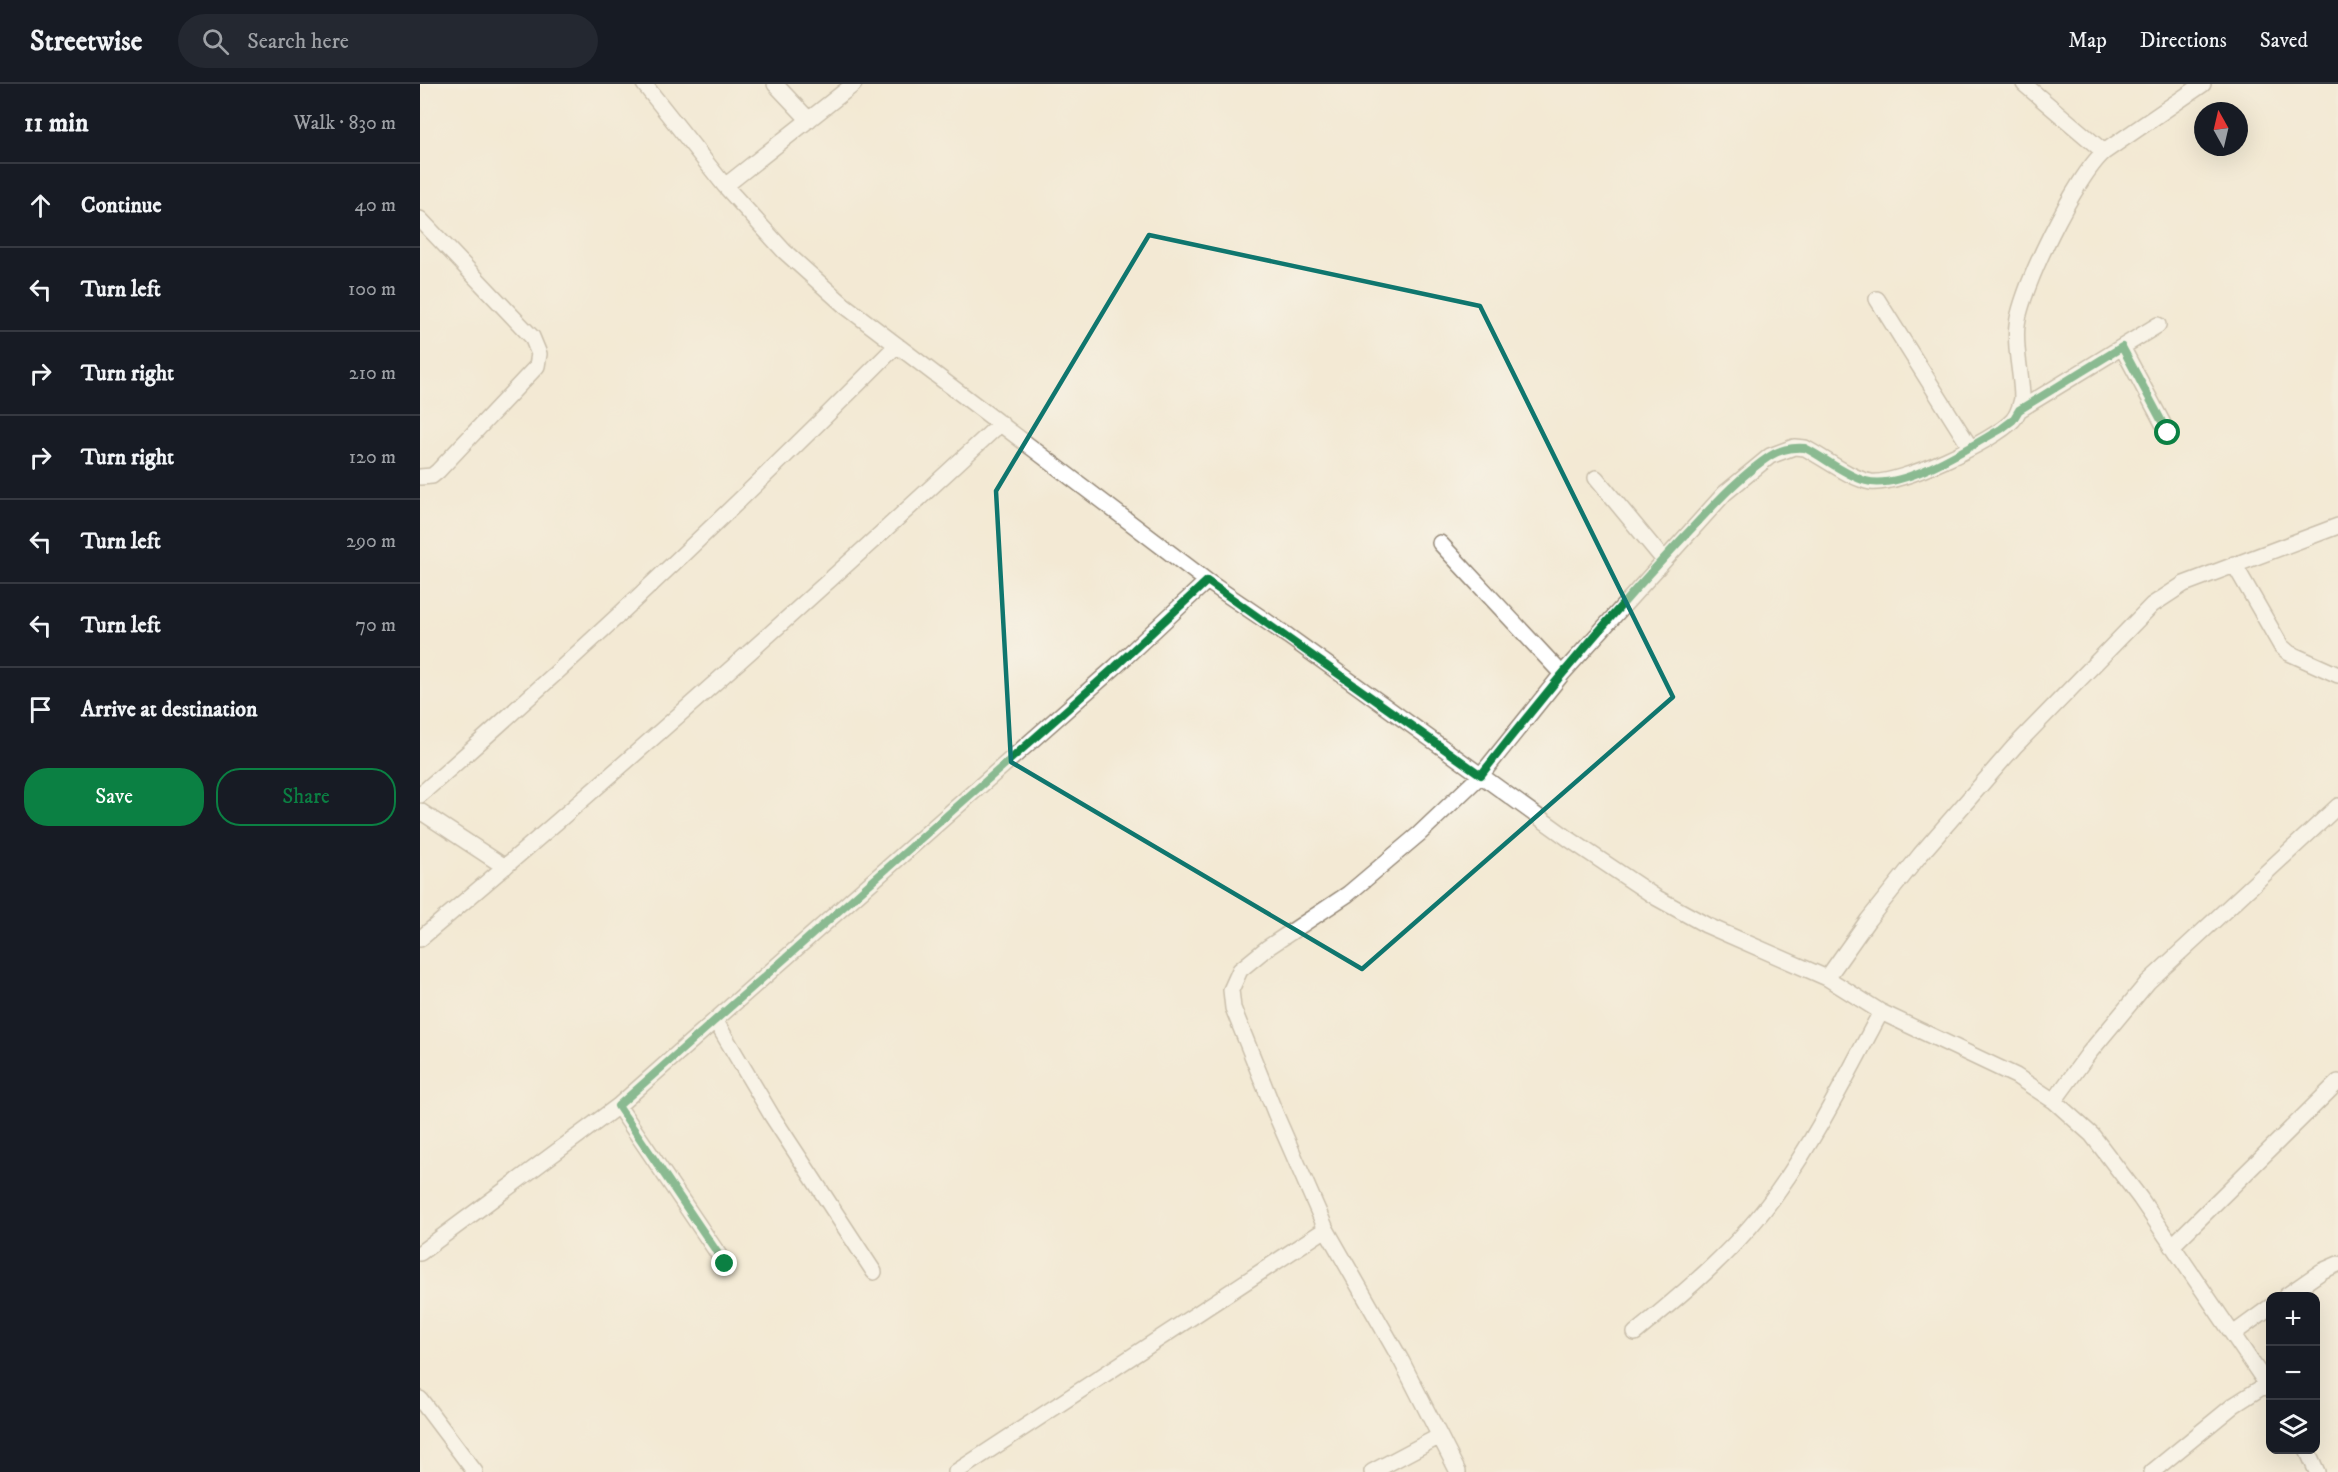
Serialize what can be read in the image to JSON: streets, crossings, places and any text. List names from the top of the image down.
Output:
{
  "north": "top",
  "page": {
    "header": "Streetwise",
    "search": "Search here",
    "nav": ["Map", "Directions", "Saved"],
    "heading": ["11 min", "Walk · 830 m"],
    "list": [
      ["Continue", "40 m"],
      ["Turn left", "100 m"],
      ["Turn right", "210 m"],
      ["Turn right", "120 m"],
      ["Turn left", "290 m"],
      ["Turn left", "70 m"],
      "Arrive at destination"
    ],
    "buttons": ["Save", "Share"],
    "map_buttons": ["+", "−"]
  }
}
